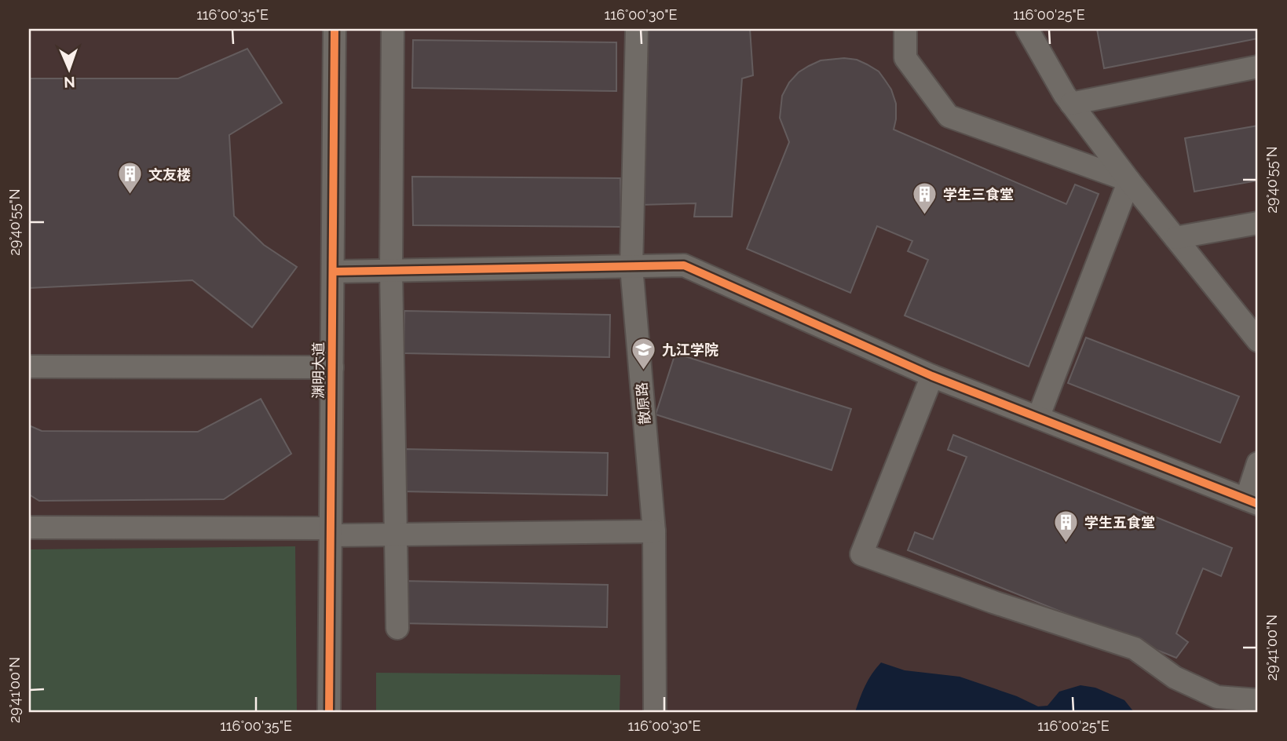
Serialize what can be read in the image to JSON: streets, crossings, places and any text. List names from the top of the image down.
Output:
{
  "streets": {
    "street": ["渊明大道", "散原路"]
  },
  "places": {
    "building": ["文友楼", "学生三食堂", "学生五食堂"],
    "school or university": ["九江学院"]
  },
  "north": "bottom",
  "coordinates": [
    "116°00'35\"E",
    "116°00'30\"E",
    "116°00'25\"E",
    "29°40'55\"N",
    "29°41'00\"N"
  ]
}
